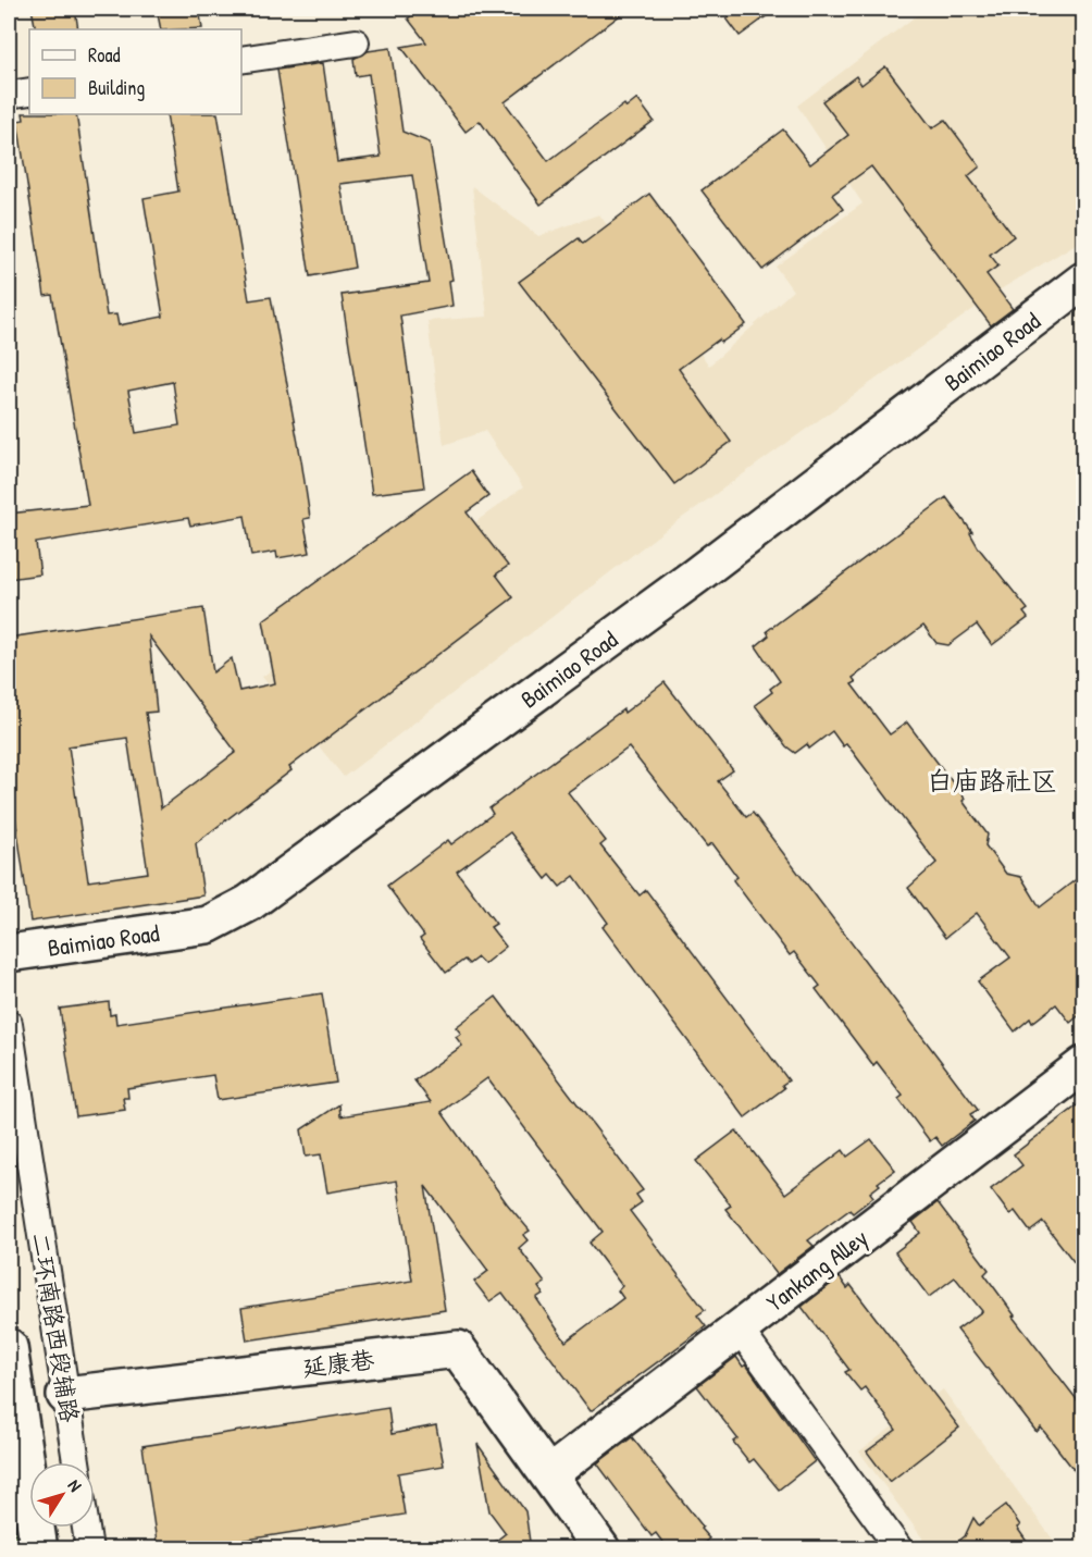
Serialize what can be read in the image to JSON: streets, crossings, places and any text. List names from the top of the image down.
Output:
{
  "streets": {
    "main road": ["Baimiao Road", "Yankang Alley", "延康巷"],
    "street": ["二环南路西段辅路"]
  },
  "crossings": [
    ["Yankang Alley", "延康巷"],
    ["二环南路西段辅路", "延康巷"]
  ],
  "districts": ["白庙路社区"],
  "legend": ["Road", "Building"],
  "north": "top right"
}
